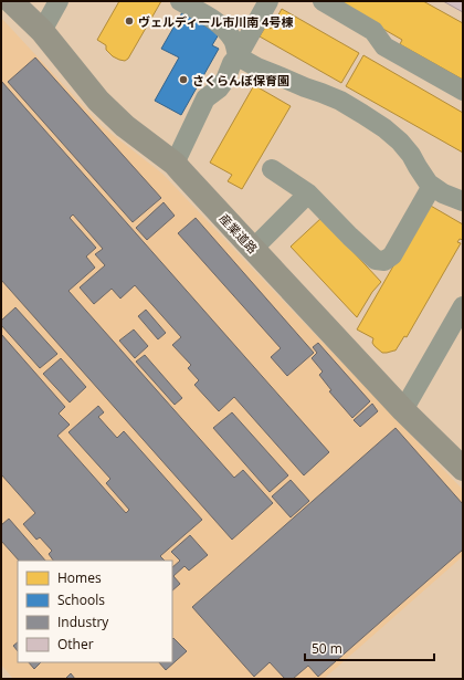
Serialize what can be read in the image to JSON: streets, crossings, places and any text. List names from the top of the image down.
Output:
{
  "streets": {
    "main road": ["産業道路"]
  },
  "places": ["ヴェルディール市川南 4号棟", "さくらんぼ保育園"],
  "legend": [
    "Homes",
    "Schools",
    "Industry",
    "Other"
  ],
  "scale_bar": "50 m"
}
